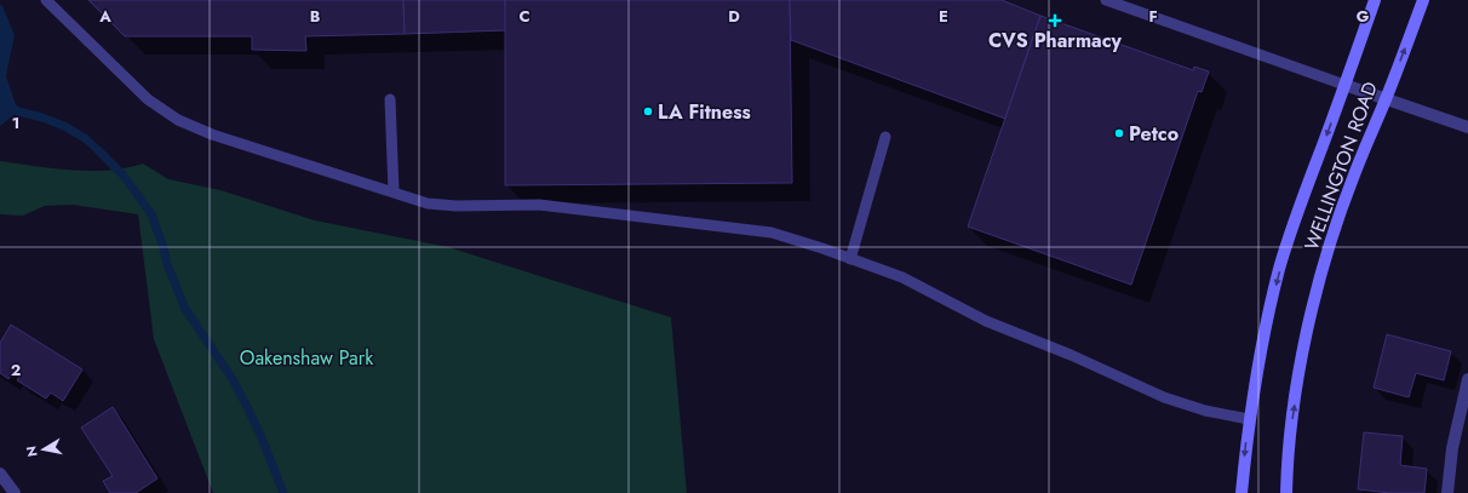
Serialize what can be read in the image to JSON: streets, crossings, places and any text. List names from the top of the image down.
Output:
{
  "streets": {
    "main road": ["WELLINGTON ROAD"]
  },
  "parks": ["Oakenshaw Park"],
  "places": {
    "health": ["CVS Pharmacy"],
    "other": ["LA Fitness", "Petco"]
  },
  "north": "left",
  "grid": {
    "columns": [
      "A",
      "B",
      "C",
      "D",
      "E",
      "F",
      "G"
    ],
    "rows": ["1", "2"]
  }
}
